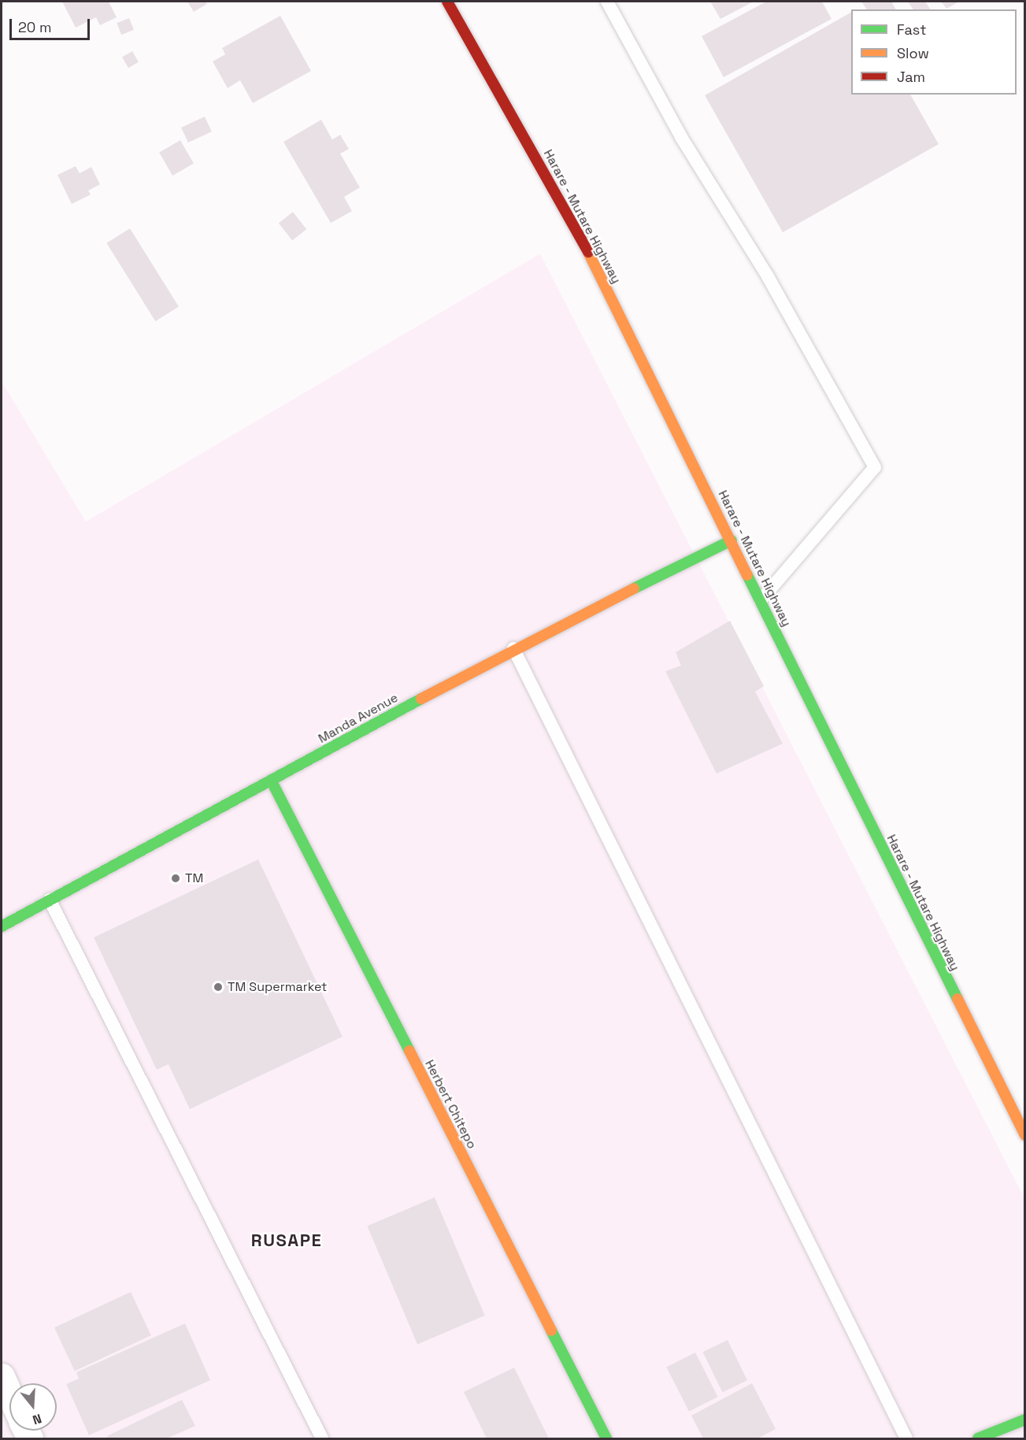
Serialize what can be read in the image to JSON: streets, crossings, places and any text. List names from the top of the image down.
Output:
{
  "streets": {
    "main road": ["Harare - Mutare Highway", "Manda Avenue", "Herbert Chitepo"]
  },
  "crossings": [
    ["Harare - Mutare Highway", "Manda Avenue"],
    ["Manda Avenue", "Herbert Chitepo"]
  ],
  "districts": ["RUSAPE"],
  "places": ["TM", "TM Supermarket"],
  "legend": ["Fast", "Slow", "Jam"],
  "scale_bar": "20 m",
  "north": "bottom"
}
